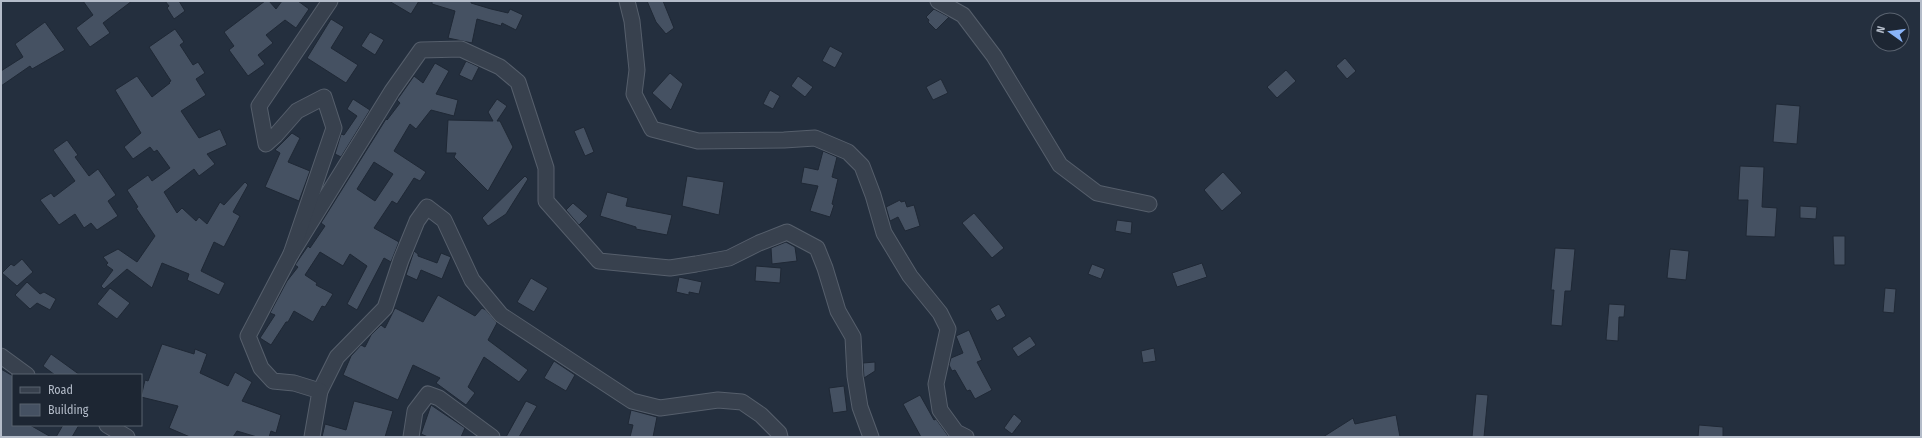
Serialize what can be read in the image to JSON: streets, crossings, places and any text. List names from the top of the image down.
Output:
{
  "legend": ["Road", "Building"],
  "north": "left"
}
